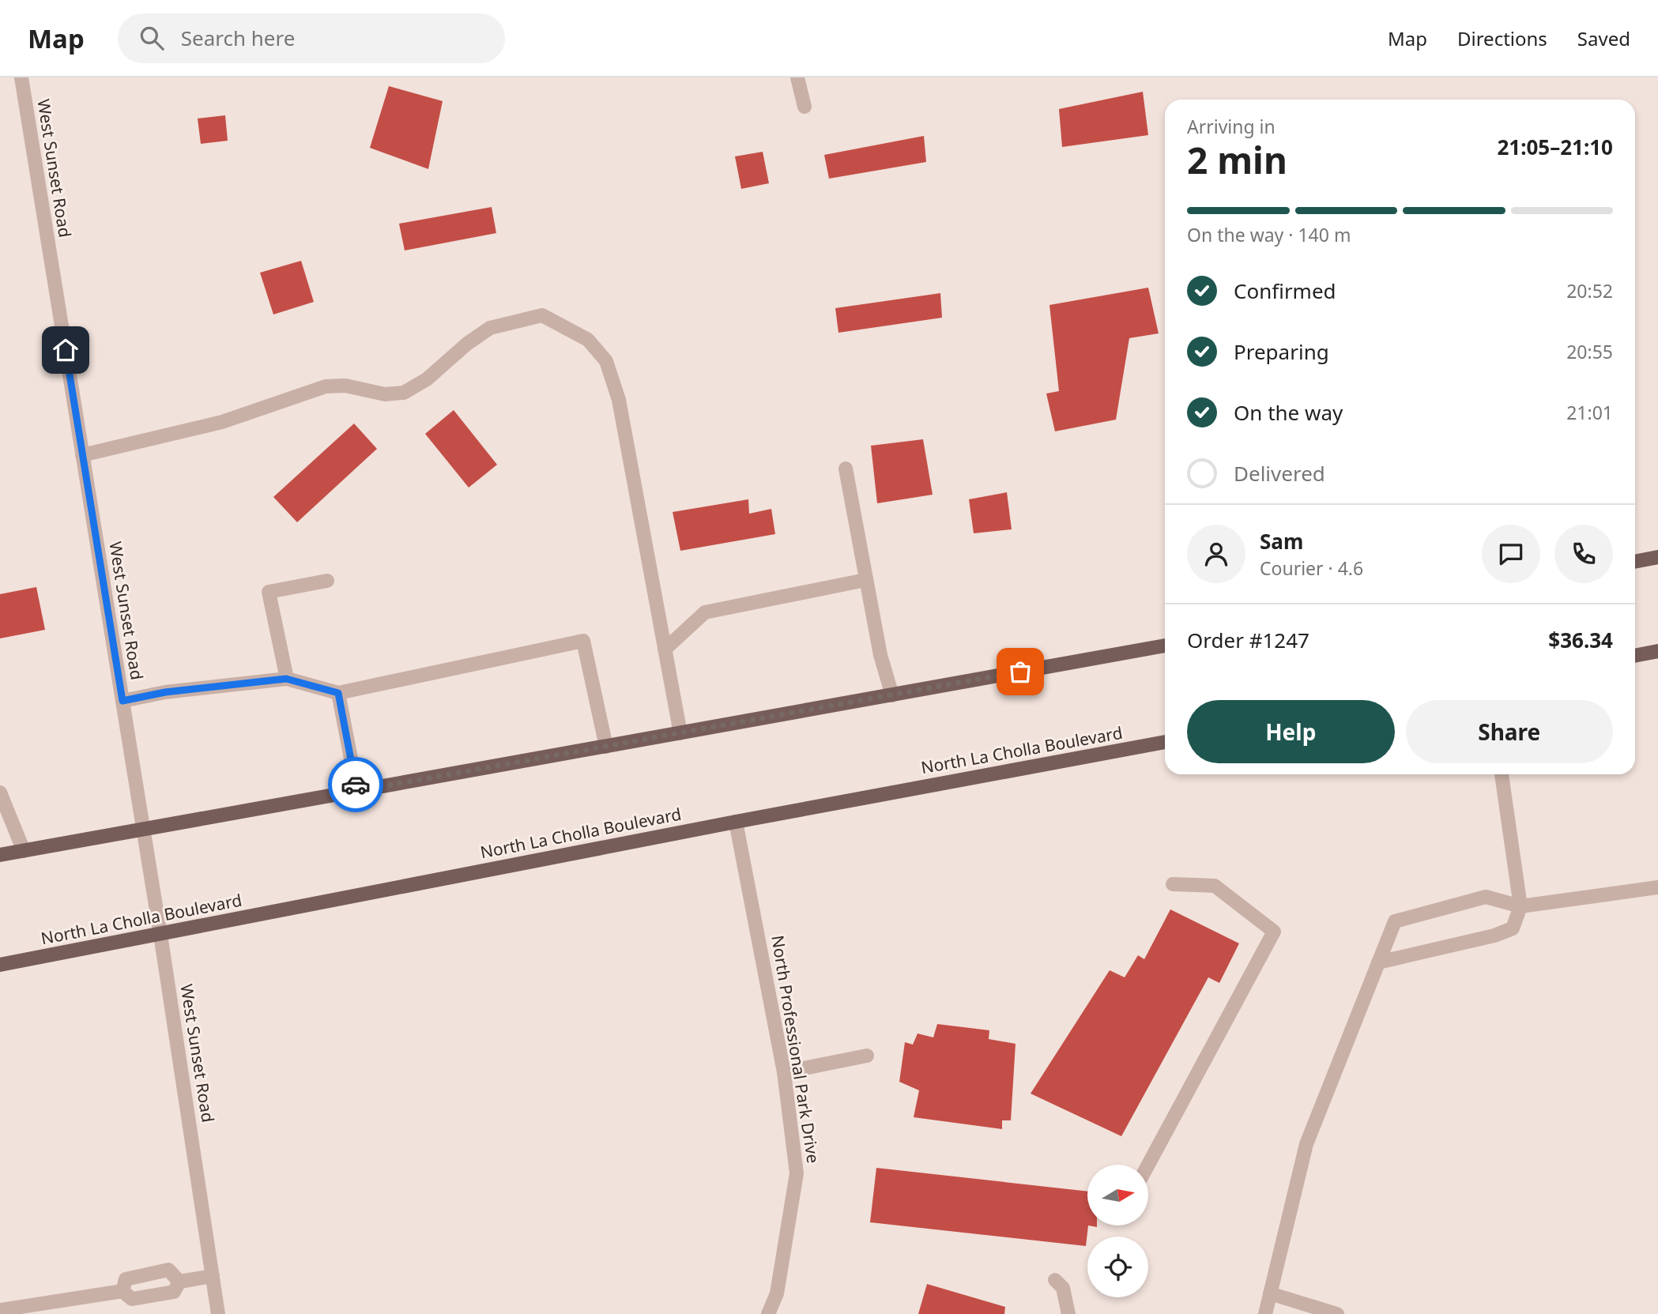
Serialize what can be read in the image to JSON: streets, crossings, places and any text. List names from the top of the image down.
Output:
{
  "streets": {
    "main road": ["North La Cholla Boulevard"],
    "street": ["West Sunset Road", "North Professional Park Drive"]
  },
  "crossings": [
    ["West Sunset Road", "North La Cholla Boulevard"],
    ["North La Cholla Boulevard", "North Professional Park Drive"]
  ],
  "north": "right",
  "page": {
    "header": "Map",
    "search": "Search here",
    "nav": ["Map", "Directions", "Saved"],
    "heading": ["2 min", "Arriving in", "21:05–21:10"],
    "panel": [
      "Sam",
      "Courier · 4.6",
      "Order #1247",
      "$36.34"
    ],
    "bar": "On the way · 140 m",
    "list": [
      ["Confirmed", "20:52"],
      ["Preparing", "20:55"],
      ["On the way", "21:01"],
      "Delivered"
    ],
    "buttons": ["Help", "Share"]
  }
}
